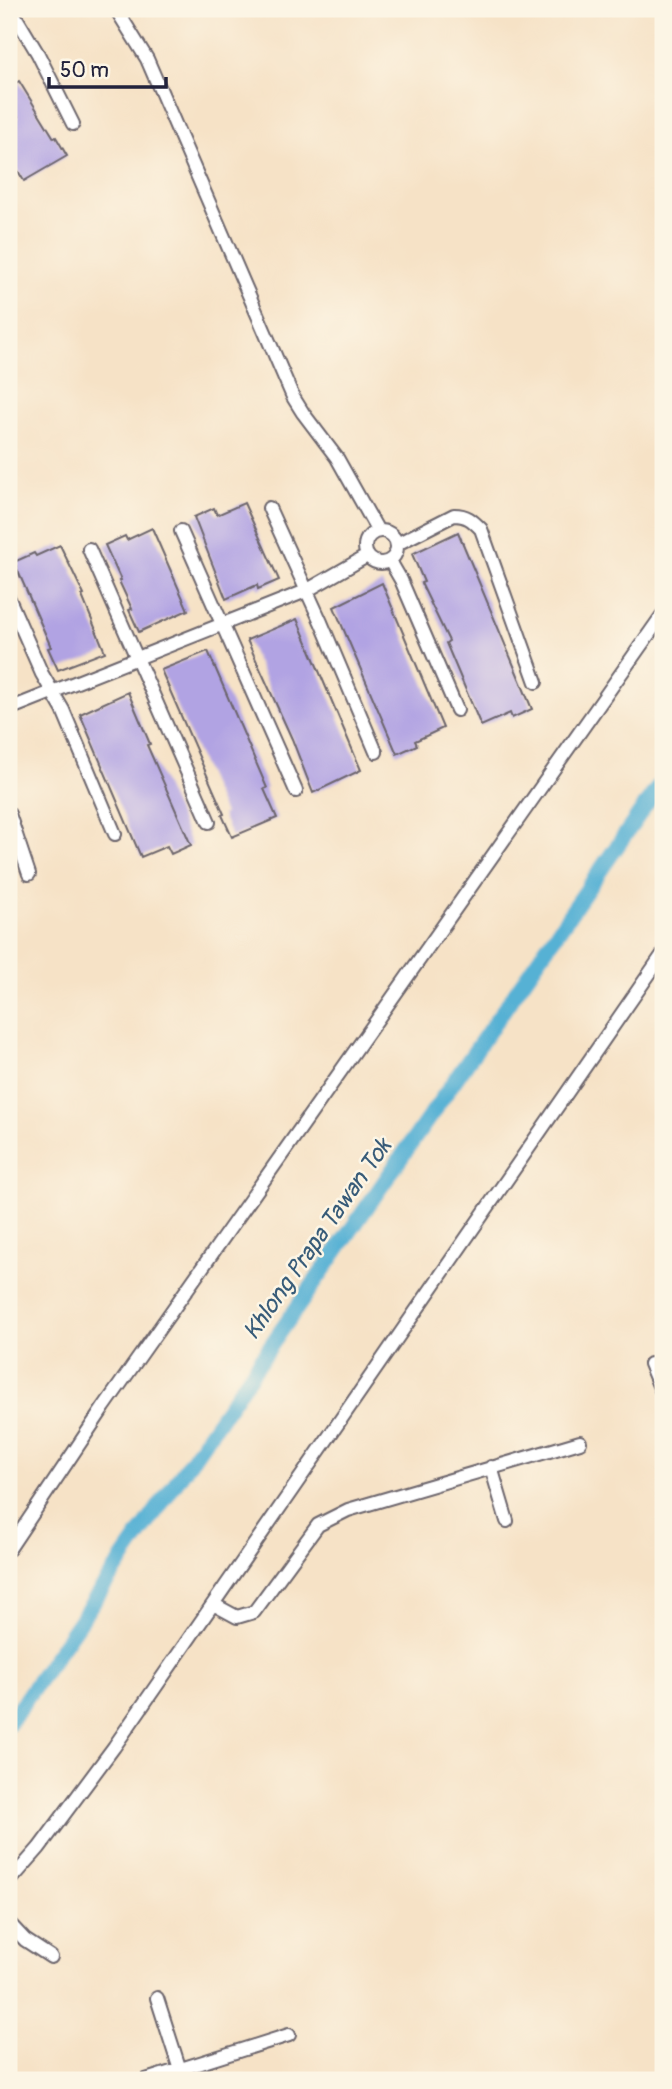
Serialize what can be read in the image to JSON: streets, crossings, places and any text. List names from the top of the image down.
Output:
{
  "water": ["Khlong Prapa Tawan Tok"],
  "scale_bar": "50 m"
}
